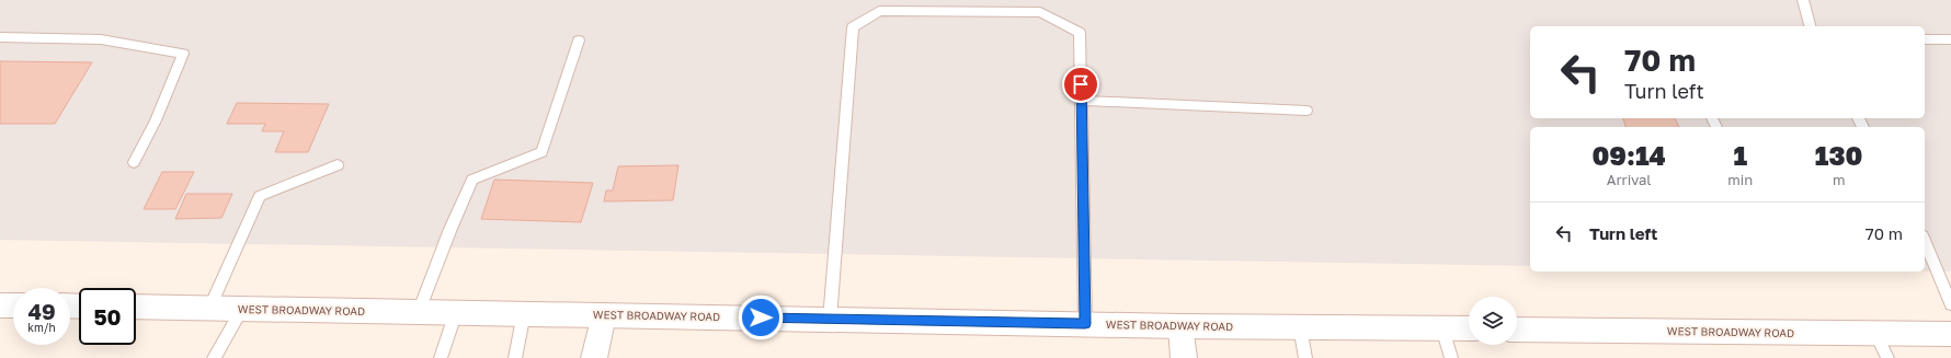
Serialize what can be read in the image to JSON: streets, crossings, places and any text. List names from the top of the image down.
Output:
{
  "streets": {
    "main road": ["WEST BROADWAY ROAD"]
  },
  "page": {
    "turn": ["70 m", "Turn left"],
    "eta": [
      "09:14",
      "Arrival",
      "1",
      "min",
      "130",
      "m"
    ],
    "list": [
      {
        "name": "Turn left",
        "value": "70 m"
      }
    ],
    "speed": "49 km/h",
    "limit": "50"
  }
}
